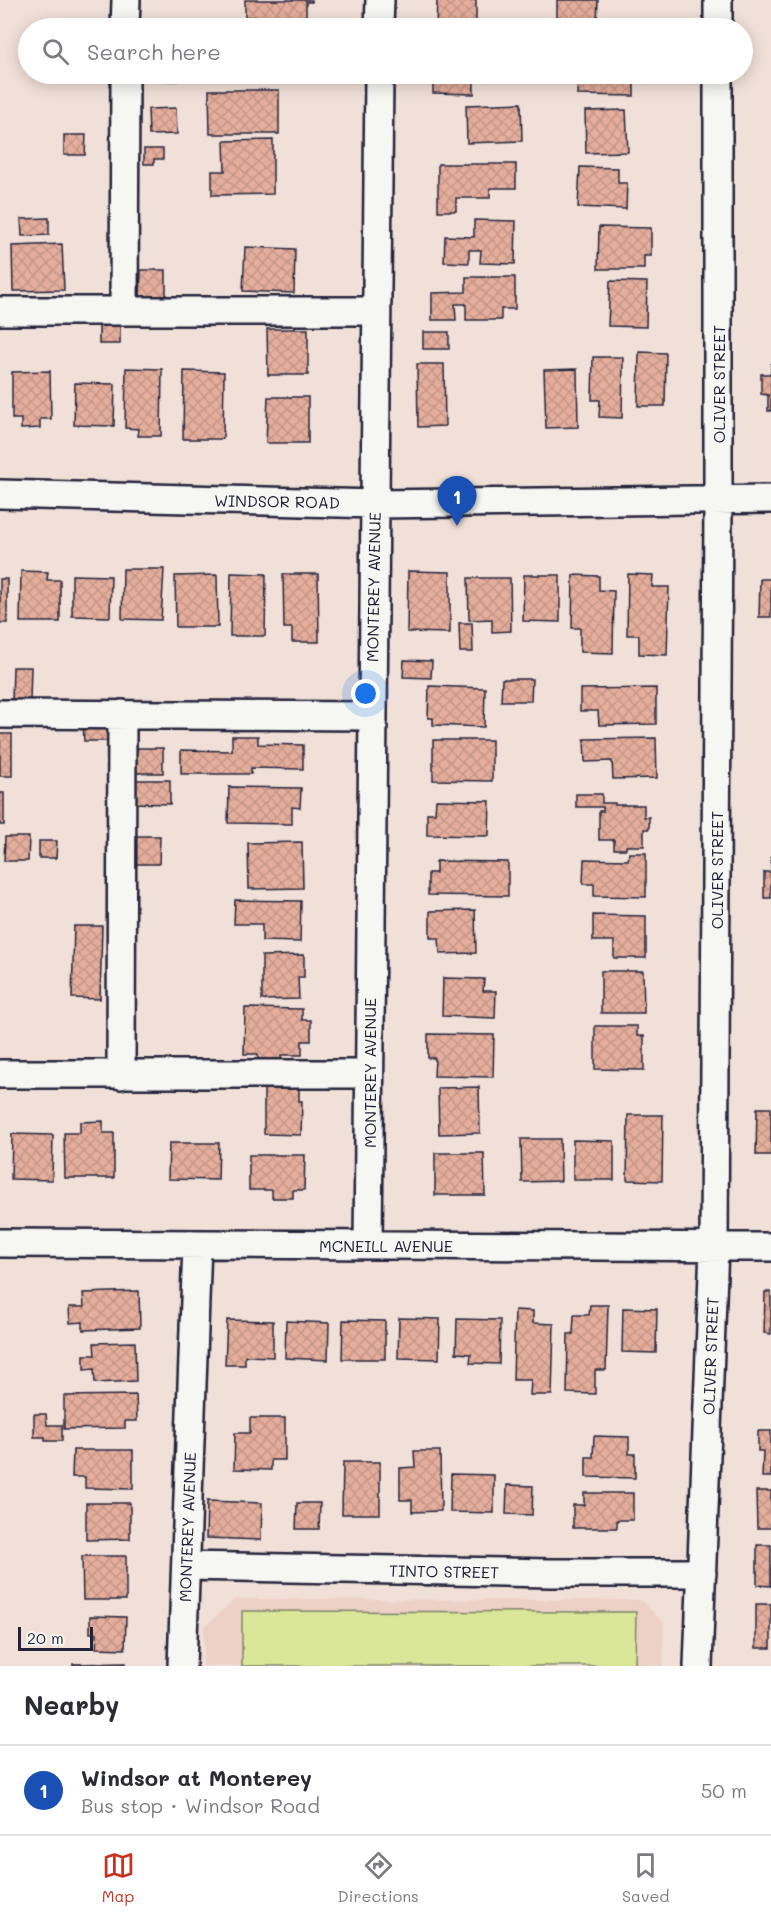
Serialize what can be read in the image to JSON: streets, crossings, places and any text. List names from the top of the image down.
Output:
{
  "streets": {
    "street": [
      "OLIVER STREET",
      "WINDSOR ROAD",
      "MONTEREY AVENUE",
      "MCNEILL AVENUE",
      "TINTO STREET"
    ]
  },
  "crossings": [
    ["OLIVER STREET", "WINDSOR ROAD"],
    ["OLIVER STREET", "MCNEILL AVENUE"],
    ["OLIVER STREET", "TINTO STREET"],
    ["WINDSOR ROAD", "MONTEREY AVENUE"],
    ["MONTEREY AVENUE", "MCNEILL AVENUE"],
    ["MONTEREY AVENUE", "TINTO STREET"]
  ],
  "scale_bar": "20 m",
  "page": {
    "search": "Search here",
    "pins": "1",
    "scale": "20 m",
    "heading": "Nearby",
    "list": [
      {
        "mark": "1",
        "name": "Windsor at Monterey",
        "note": "Bus stop · Windsor Road",
        "value": "50 m"
      }
    ],
    "nav": ["Map", "Directions", "Saved"]
  }
}
